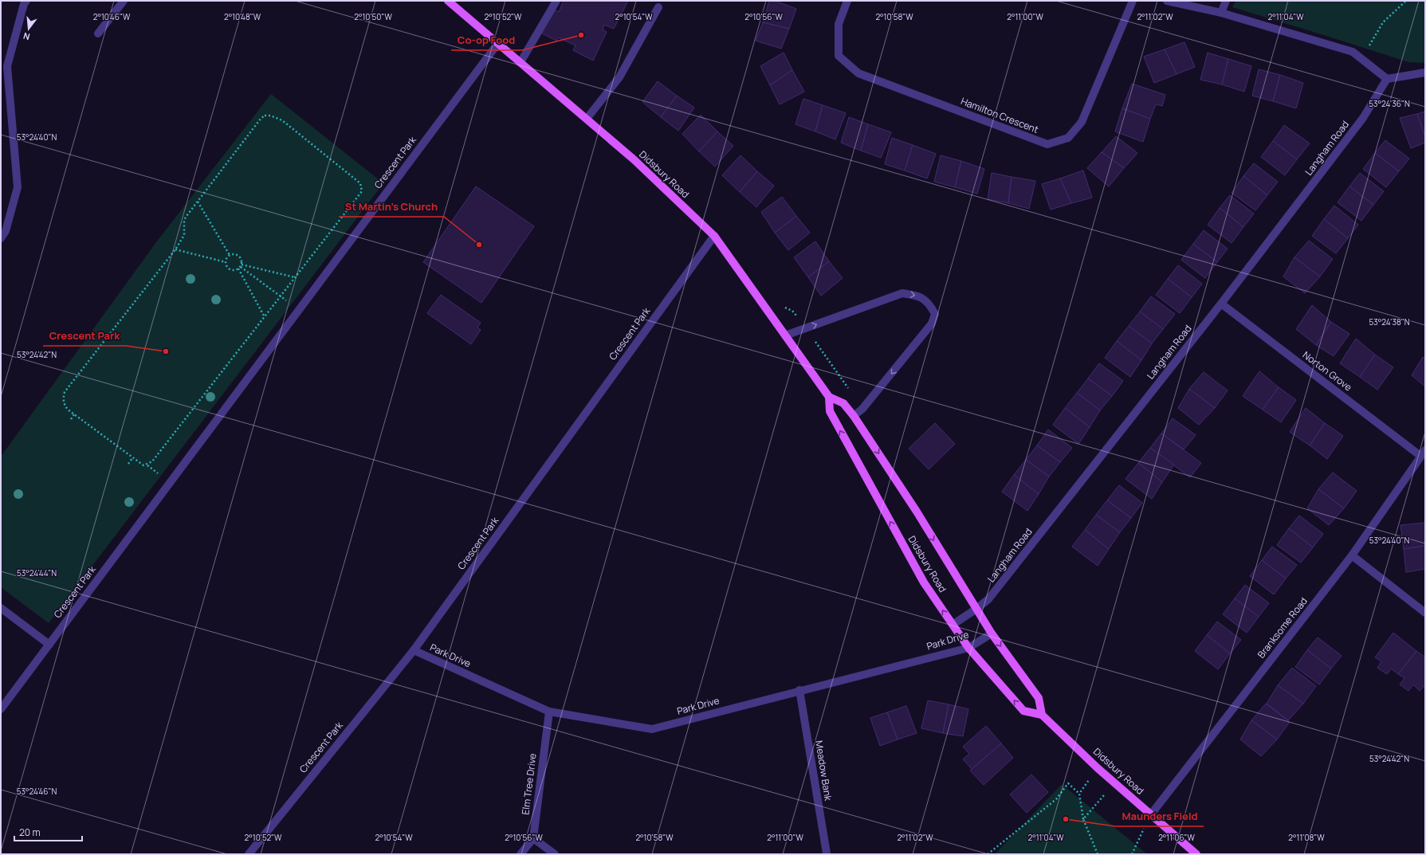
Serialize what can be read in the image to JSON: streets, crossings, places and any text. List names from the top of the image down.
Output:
{
  "streets": {
    "main road": ["Didsbury Road"],
    "street": [
      "Hamilton Crescent",
      "Langham Road",
      "Crescent Park",
      "Norton Grove",
      "Branksome Road",
      "Park Drive",
      "Meadow Bank",
      "Elm Tree Drive"
    ]
  },
  "crossings": [
    ["Langham Road", "Didsbury Road"],
    ["Langham Road", "Norton Grove"],
    ["Crescent Park", "Didsbury Road"],
    ["Crescent Park", "Park Drive"],
    ["Didsbury Road", "Branksome Road"],
    ["Didsbury Road", "Park Drive"],
    ["Norton Grove", "Branksome Road"],
    ["Park Drive", "Meadow Bank"],
    ["Park Drive", "Elm Tree Drive"]
  ],
  "places": [
    "Co-op Food",
    "St Martin's Church",
    "Crescent Park",
    "Maunders Field"
  ],
  "scale_bar": "20 m",
  "north": "bottom",
  "coordinates": [
    "2°10'46\"W",
    "2°10'48\"W",
    "2°10'50\"W",
    "2°10'52\"W",
    "2°10'54\"W",
    "2°10'56\"W",
    "2°10'58\"W",
    "2°11'00\"W",
    "2°11'02\"W",
    "2°11'04\"W",
    "53°24'36\"N",
    "53°24'40\"N",
    "53°24'38\"N",
    "53°24'42\"N",
    "53°24'44\"N",
    "53°24'46\"N",
    "2°11'06\"W",
    "2°11'08\"W"
  ]
}
